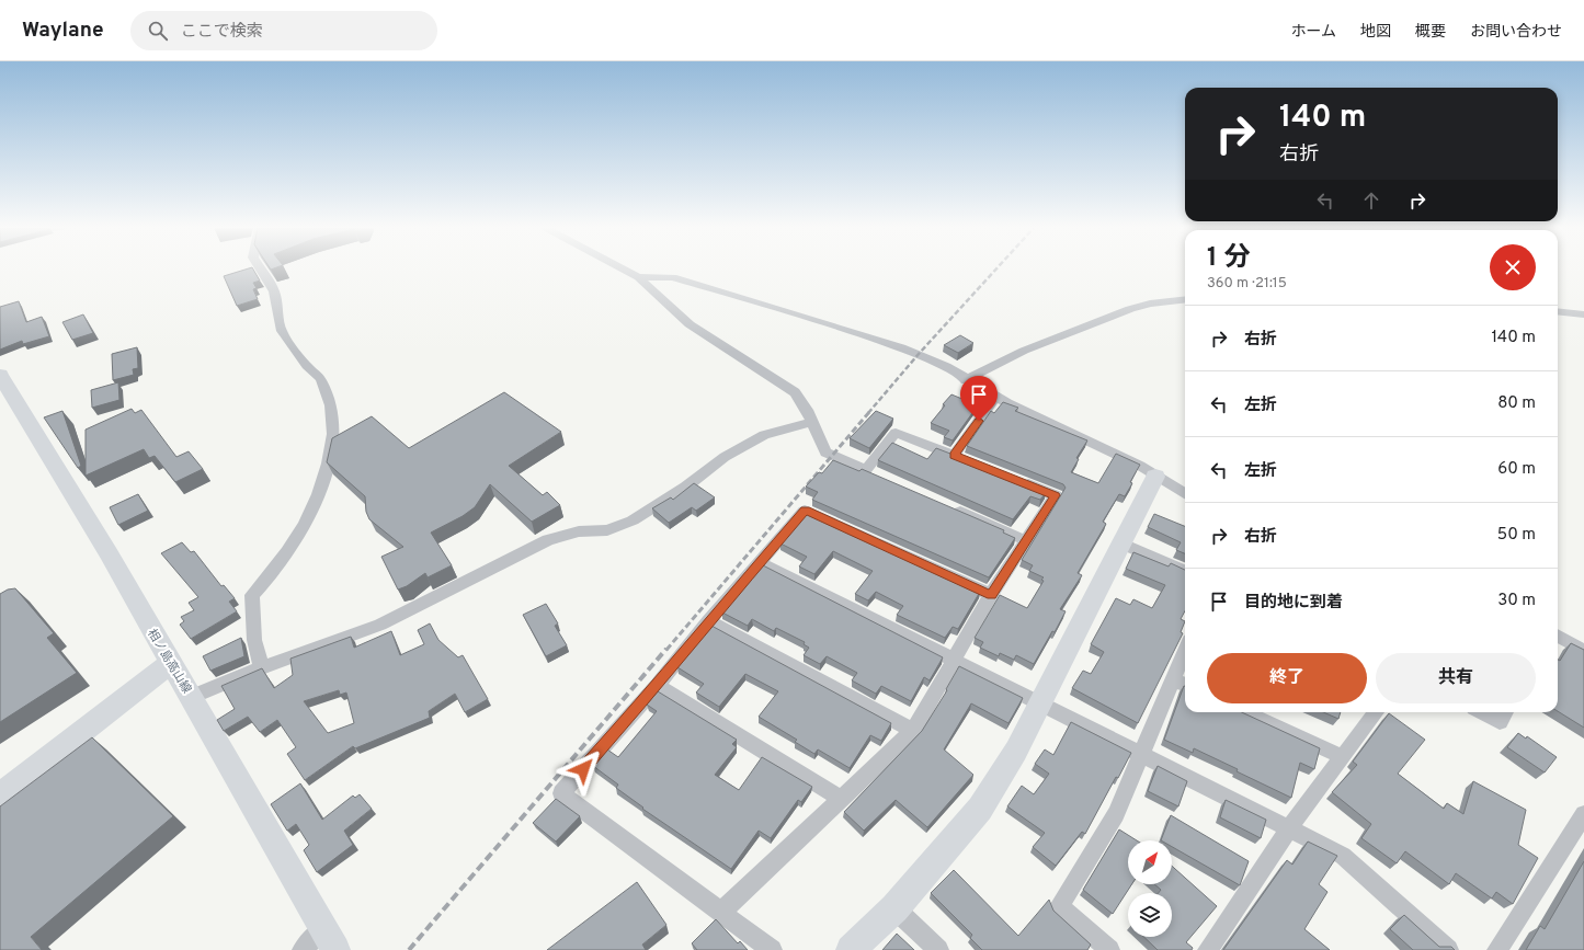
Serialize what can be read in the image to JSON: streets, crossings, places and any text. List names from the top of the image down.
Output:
{
  "streets": {
    "main road": ["相ノ島高山線"]
  },
  "north": "top right",
  "page": {
    "header": "Waylane",
    "search": "ここで検索",
    "nav": [
      "ホーム",
      "地図",
      "概要",
      "お問い合わせ"
    ],
    "turn": ["140 m", "右折"],
    "heading": ["1 分", "360 m · 21:15"],
    "list": [
      {
        "name": "右折",
        "value": "140 m"
      },
      {
        "name": "左折",
        "value": "80 m"
      },
      {
        "name": "左折",
        "value": "60 m"
      },
      {
        "name": "右折",
        "value": "50 m"
      },
      {
        "name": "目的地に到着",
        "value": "30 m"
      }
    ],
    "buttons": ["終了", "共有"]
  }
}
